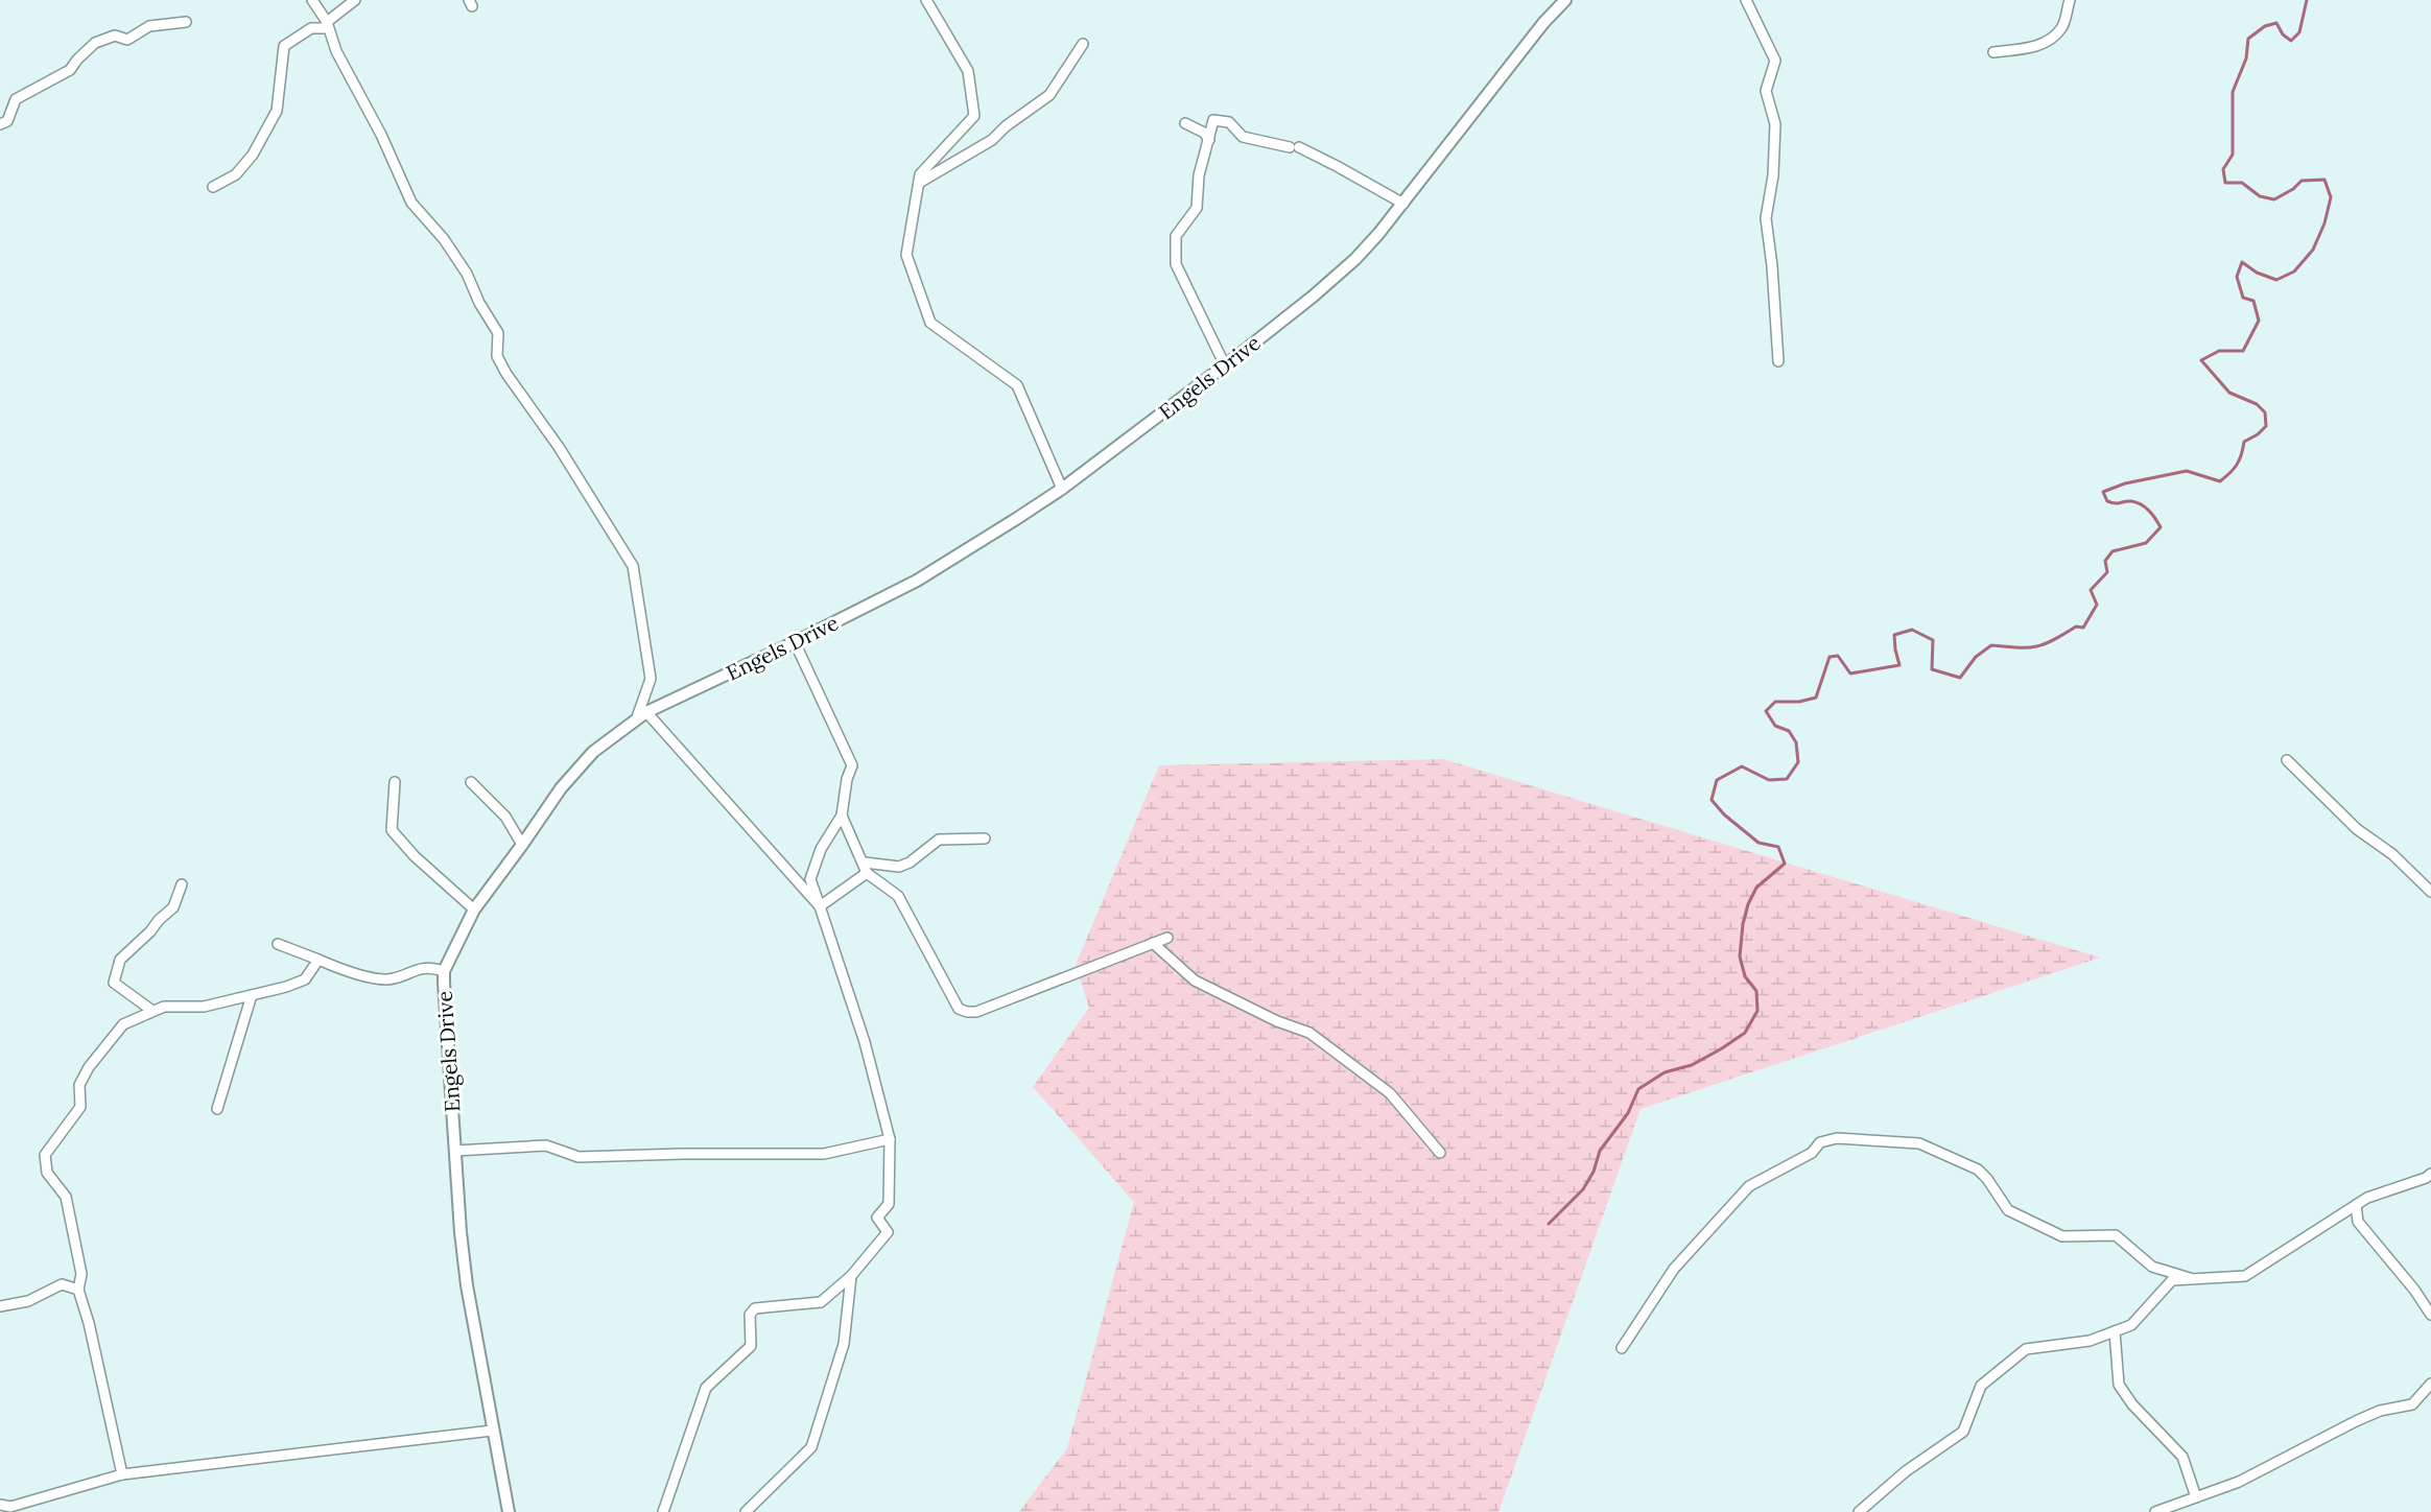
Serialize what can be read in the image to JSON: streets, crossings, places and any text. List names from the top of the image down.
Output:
{
  "streets": {
    "street": ["Engels Drive"]
  }
}
